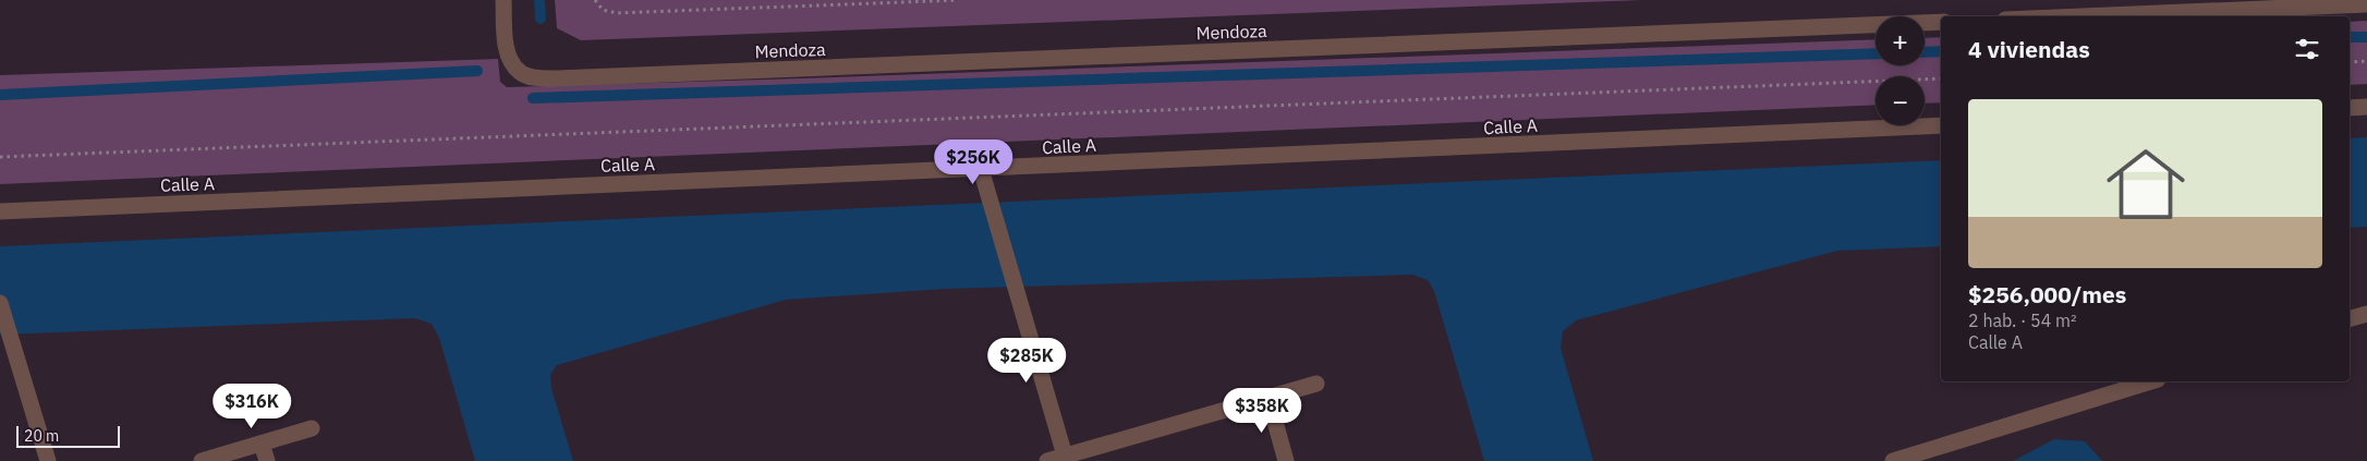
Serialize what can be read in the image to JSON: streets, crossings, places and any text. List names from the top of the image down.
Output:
{
  "streets": {
    "street": ["Mendoza", "Calle A"]
  },
  "scale_bar": "20 m",
  "page": {
    "map_buttons": ["+", "−"],
    "heading": "4 viviendas",
    "list": [
      {
        "name": "$256,000/mes",
        "note": "2 hab. · 54 m² · Calle A"
      }
    ],
    "price": [
      "$256K",
      "$285K",
      "$316K",
      "$358K"
    ],
    "scale": "20 m"
  }
}
